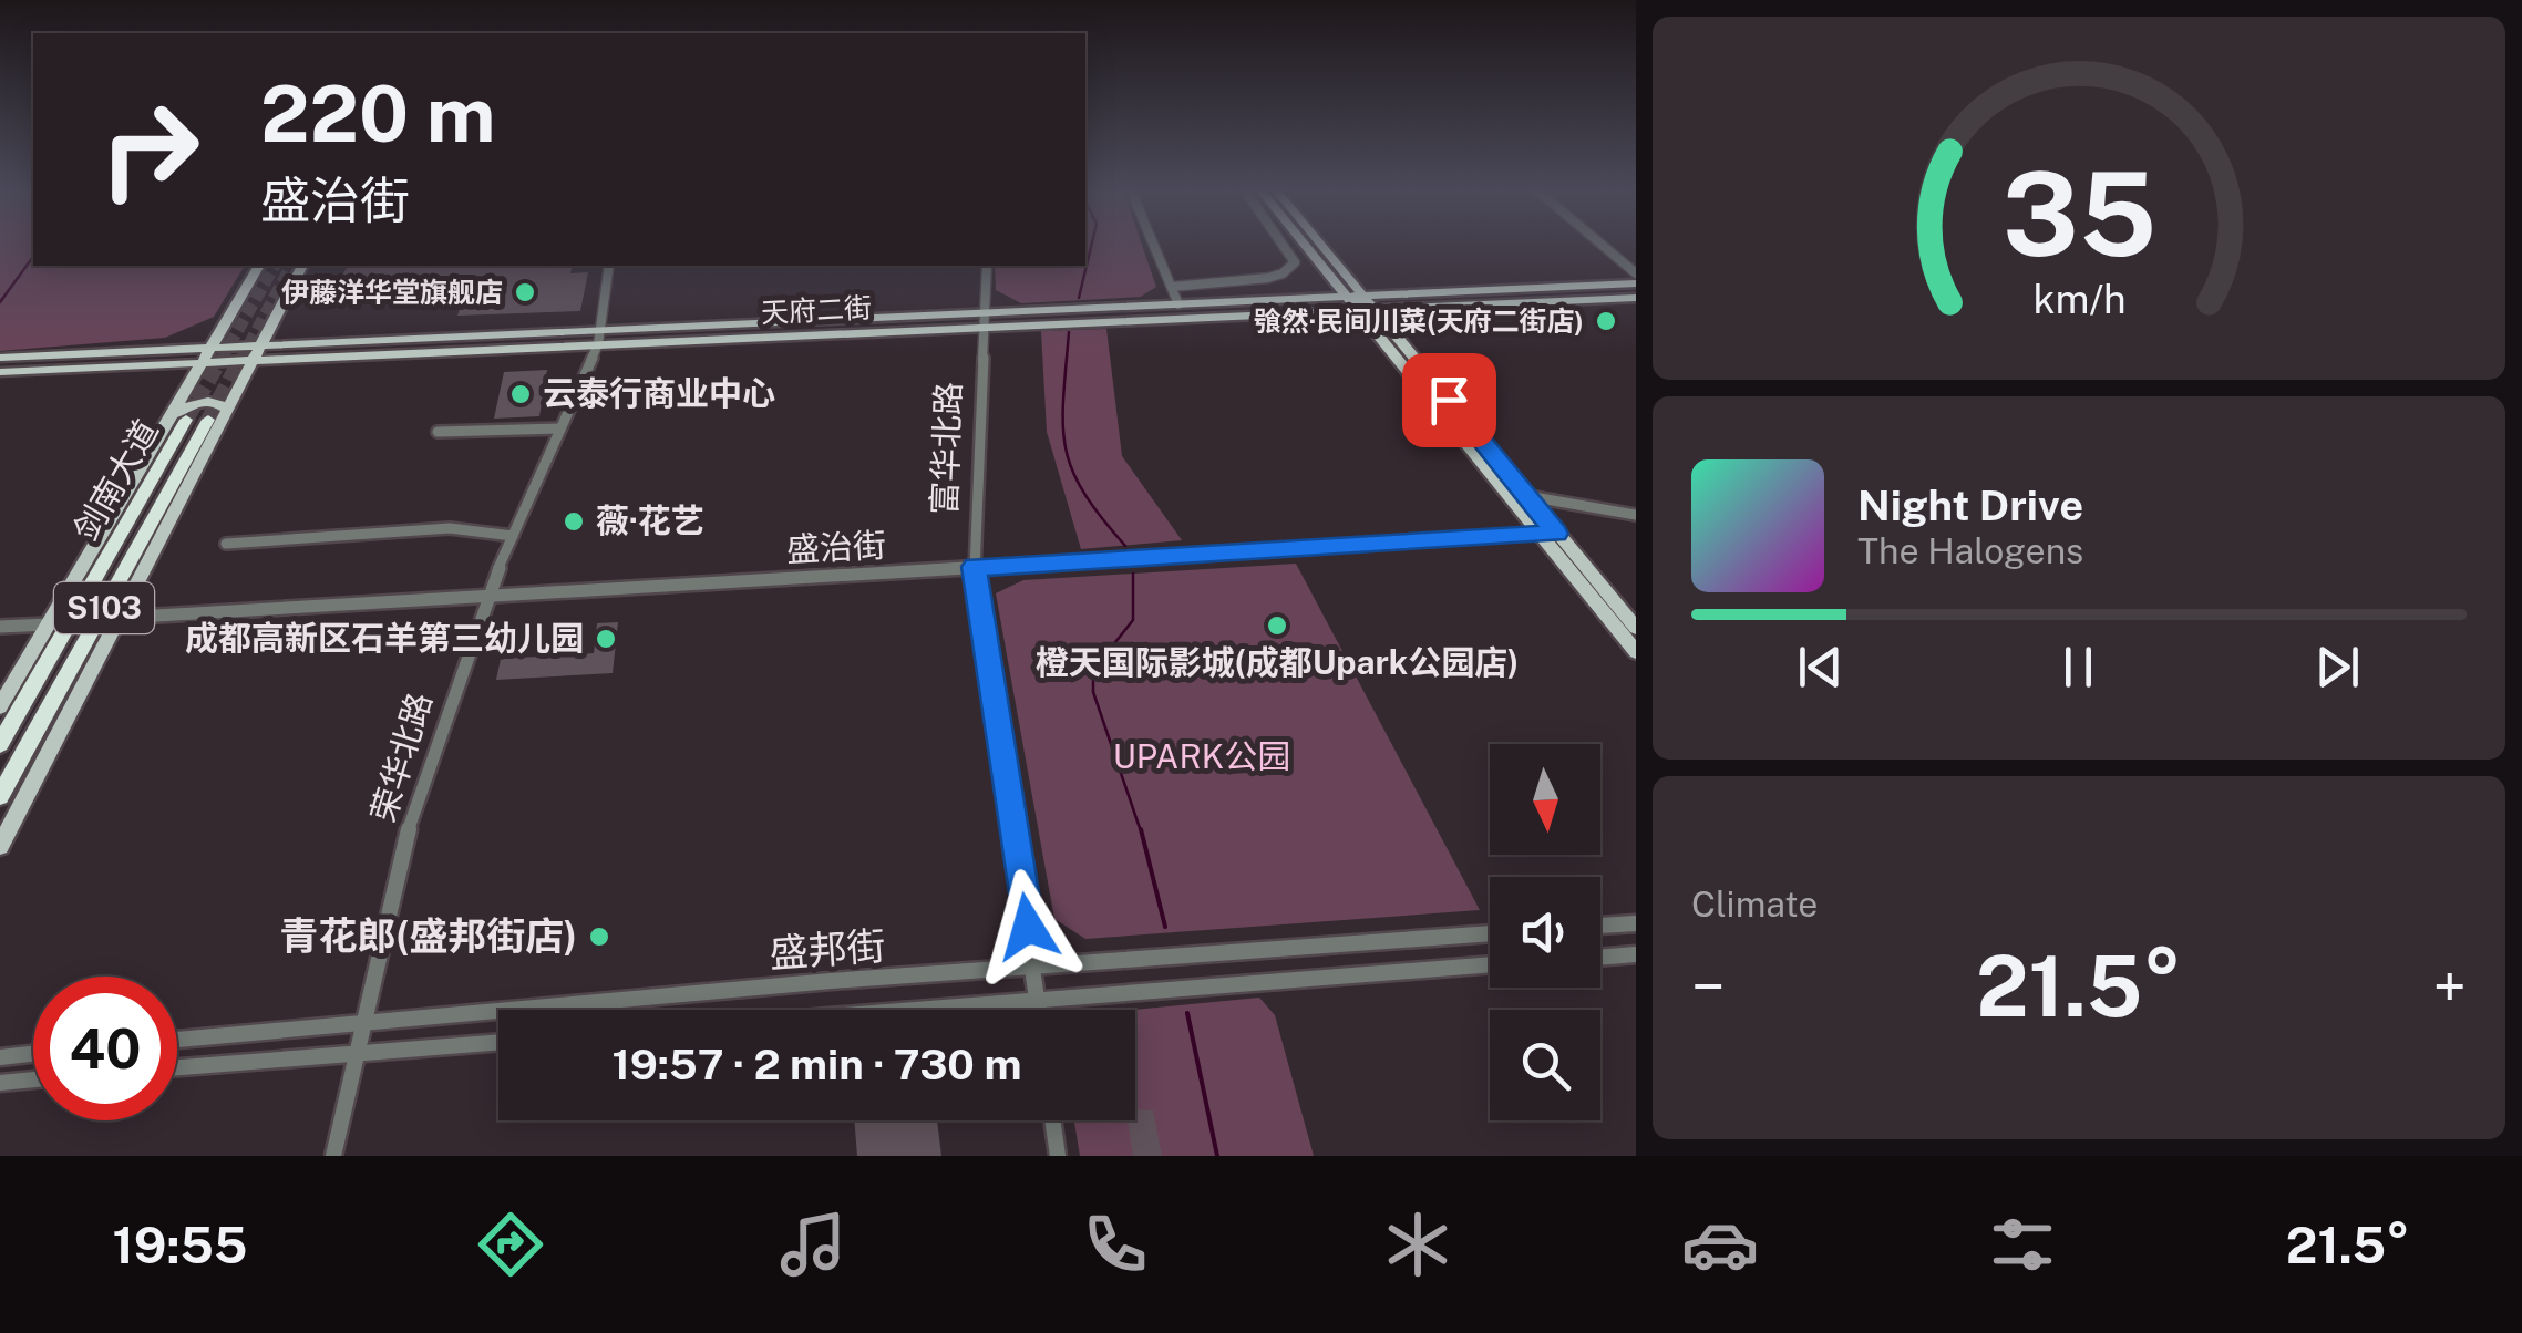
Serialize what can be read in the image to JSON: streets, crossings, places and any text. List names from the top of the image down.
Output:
{
  "streets": {
    "highway": ["剑南大道", "S103"],
    "main road": ["天府二街"],
    "street": [
      "富华北路",
      "盛治街",
      "荣华北路",
      "盛邦街"
    ]
  },
  "crossings": [
    ["天府二街", "富华北路"],
    ["天府二街", "荣华北路"],
    ["富华北路", "盛治街"],
    ["富华北路", "盛邦街"],
    ["盛治街", "荣华北路"],
    ["荣华北路", "盛邦街"]
  ],
  "parks": ["UPARK公园"],
  "places": [
    "伊藤洋华堂旗舰店",
    "飸然·民间川菜(天府二街店)",
    "云泰行商业中心",
    "薇·花艺",
    "橙天国际影城(成都Upark公园店)",
    "成都高新区石羊第三幼儿园",
    "青花郎(盛邦街店)"
  ],
  "north": "bottom",
  "page": {
    "turn": ["220 m", "盛治街"],
    "song": ["Night Drive", "The Halogens"],
    "tile": "Climate",
    "heat": ["−", "21.5°", "+"],
    "limit": "40",
    "trip": "19:57 · 2 min · 730 m",
    "tabs": ["19:55", "21.5°"],
    "gauge": ["35", "km/h"]
  }
}
